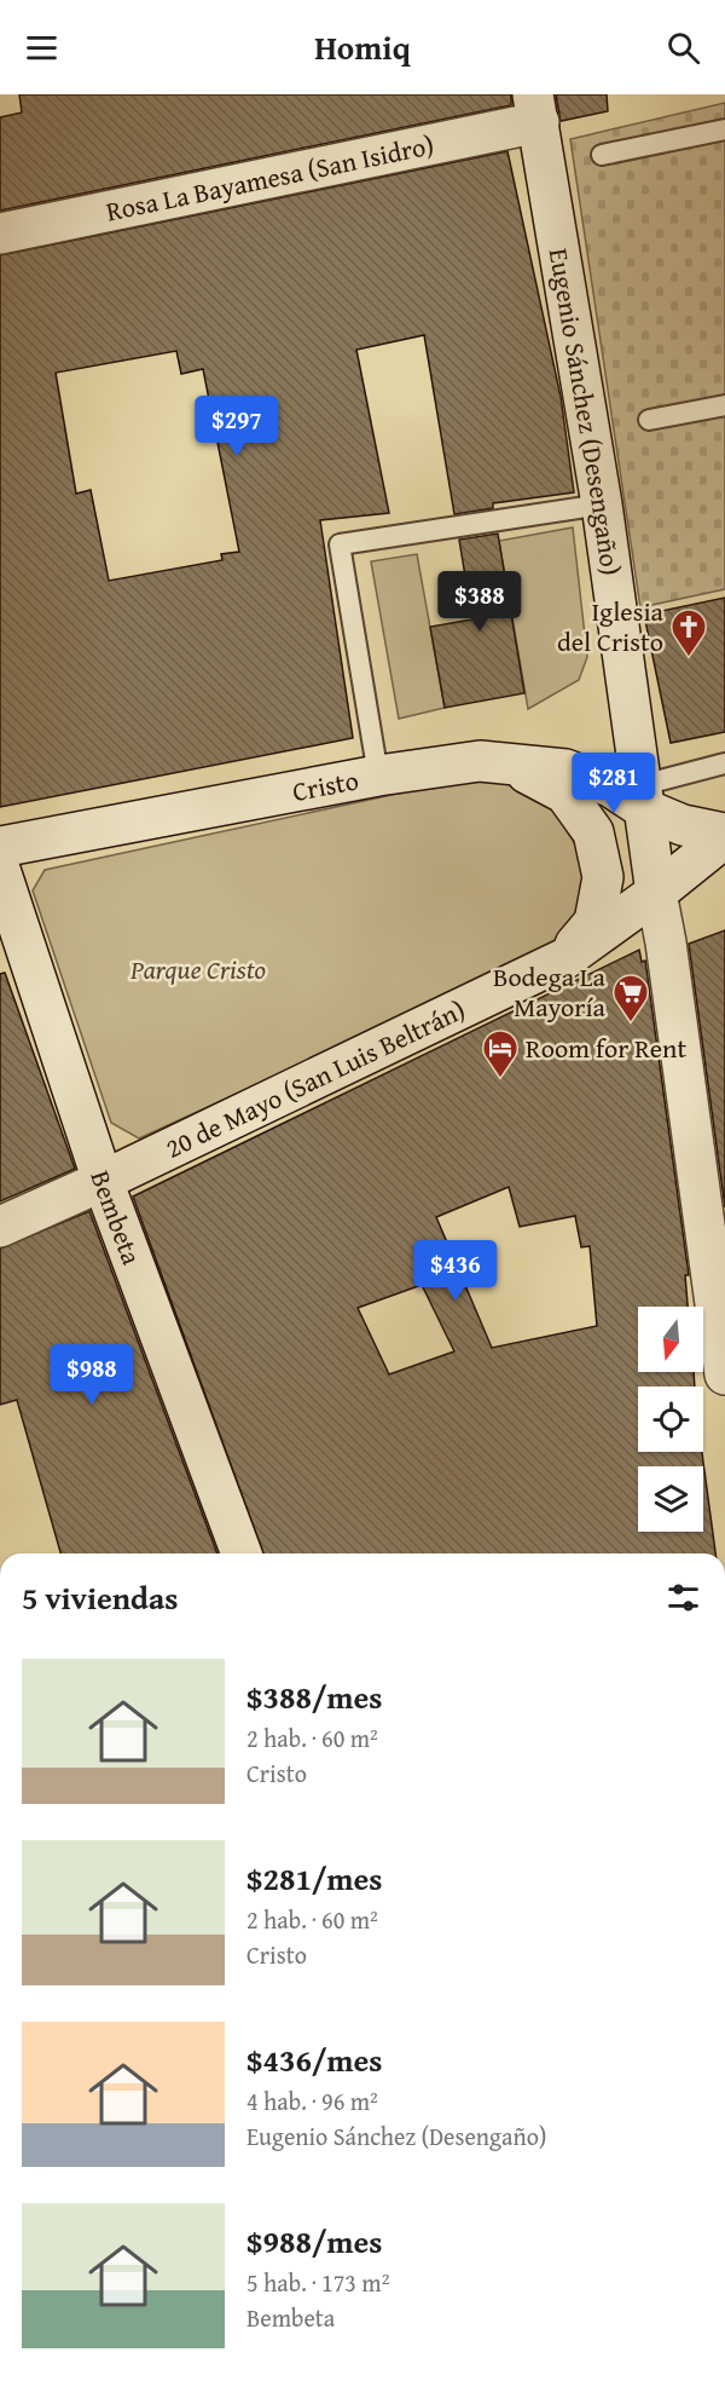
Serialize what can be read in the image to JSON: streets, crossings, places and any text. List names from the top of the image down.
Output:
{
  "streets": {
    "street": [
      "Rosa La Bayamesa (San Isidro)",
      "Eugenio Sánchez (Desengaño)",
      "Cristo",
      "20 de Mayo (San Luis Beltrán)",
      "Bembeta"
    ]
  },
  "crossings": [
    ["Rosa La Bayamesa (San Isidro)", "Eugenio Sánchez (Desengaño)"],
    ["Eugenio Sánchez (Desengaño)", "Cristo"],
    ["Eugenio Sánchez (Desengaño)", "20 de Mayo (San Luis Beltrán)"],
    ["Cristo", "20 de Mayo (San Luis Beltrán)"],
    ["20 de Mayo (San Luis Beltrán)", "Bembeta"]
  ],
  "parks": ["Parque Cristo"],
  "places": {
    "church": ["Iglesia del Cristo"],
    "supermarket": ["Bodega La Mayoría"],
    "hotel": ["Room for Rent"]
  },
  "north": "bottom",
  "page": {
    "header": "Homiq",
    "price": [
      "$297",
      "$388",
      "$281",
      "$436",
      "$988"
    ],
    "heading": "5 viviendas",
    "list": [
      {
        "name": "$388/mes",
        "note": "2 hab. · 60 m² · Cristo"
      },
      {
        "name": "$281/mes",
        "note": "2 hab. · 60 m² · Cristo"
      },
      {
        "name": "$436/mes",
        "note": "4 hab. · 96 m² · Eugenio Sánchez (Desengaño)"
      },
      {
        "name": "$988/mes",
        "note": "5 hab. · 173 m² · Bembeta"
      }
    ]
  }
}
